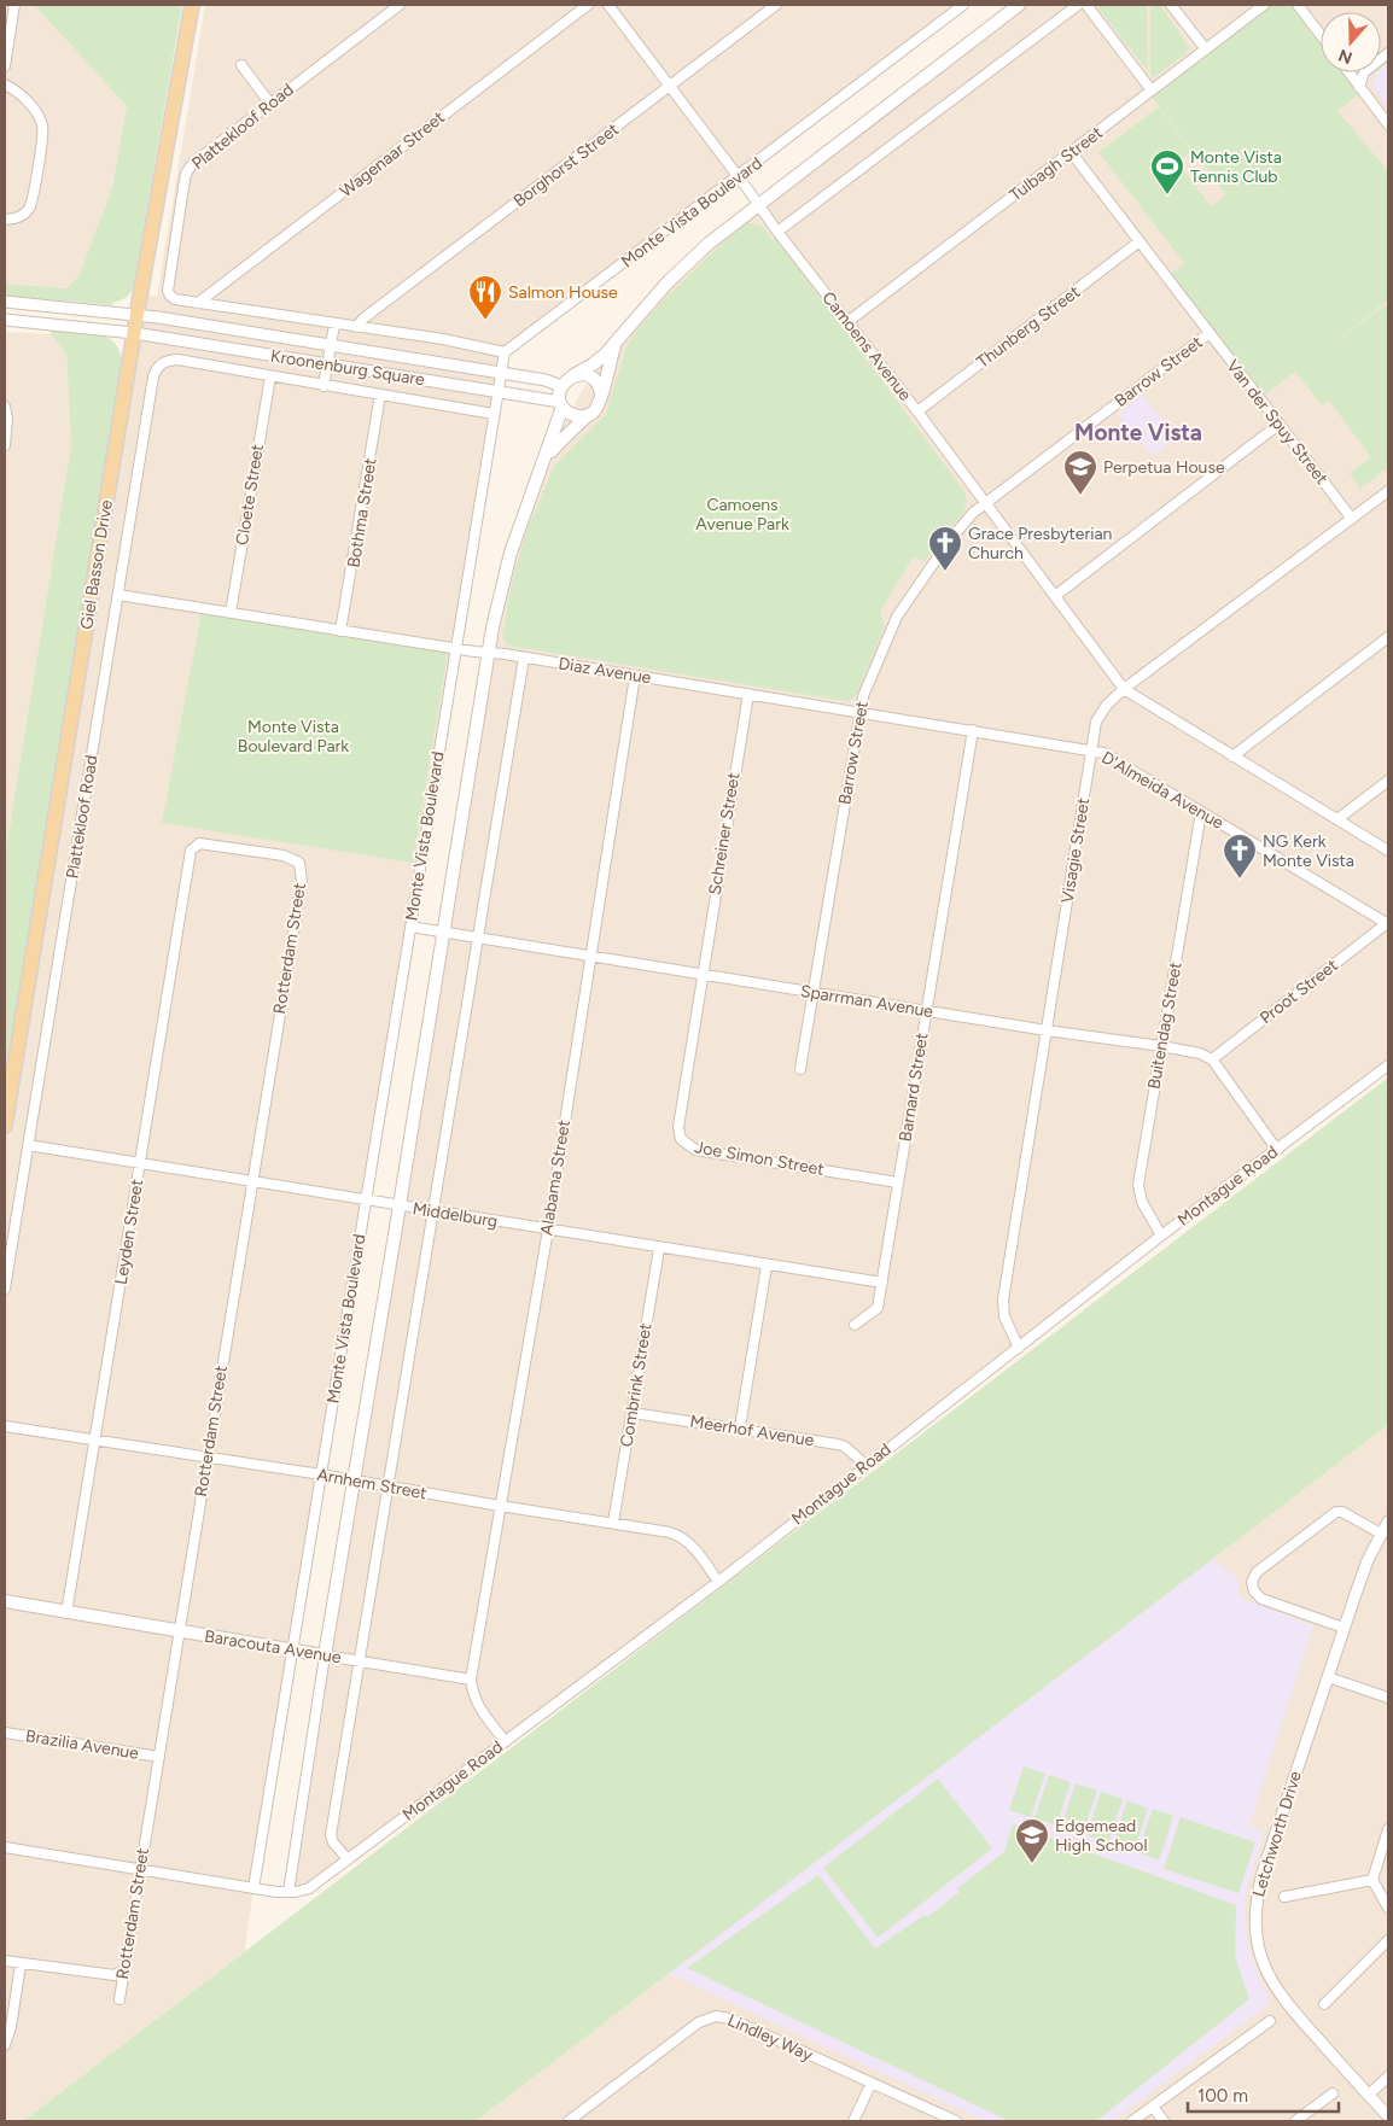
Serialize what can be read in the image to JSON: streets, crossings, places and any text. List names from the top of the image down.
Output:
{
  "streets": {
    "main road": ["Monte Vista Boulevard", "Giel Basson Drive", "Baracouta Avenue"],
    "street": [
      "Plattekloof Road",
      "Wagenaar Street",
      "Tulbagh Street",
      "Borghorst Street",
      "Thunberg Street",
      "Camoens Avenue",
      "Kroonenburg Square",
      "Barrow Street",
      "Van der Spuy Street",
      "Cloete Street",
      "Bothma Street",
      "Diaz Avenue",
      "D'Almeida Avenue",
      "Schreiner Street",
      "Visagie Street",
      "Rotterdam Street",
      "Proot Street",
      "Sparrman Avenue",
      "Buitendag Street",
      "Barnard Street",
      "Joe Simon Street",
      "Alabama Street",
      "Montague Road",
      "Middelburg",
      "Leyden Street",
      "Combrink Street",
      "Meerhof Avenue",
      "Arnhem Street",
      "Brazilia Avenue",
      "Letchworth Drive",
      "Lindley Way"
    ]
  },
  "crossings": [
    ["Plattekloof Road", "Wagenaar Street"],
    ["Plattekloof Road", "Kroonenburg Square"],
    ["Plattekloof Road", "Diaz Avenue"],
    ["Plattekloof Road", "Middelburg"],
    ["Tulbagh Street", "Camoens Avenue"],
    ["Tulbagh Street", "Van der Spuy Street"],
    ["Borghorst Street", "Camoens Avenue"],
    ["Monte Vista Boulevard", "Camoens Avenue"],
    ["Monte Vista Boulevard", "Kroonenburg Square"],
    ["Monte Vista Boulevard", "Diaz Avenue"],
    ["Monte Vista Boulevard", "Sparrman Avenue"],
    ["Monte Vista Boulevard", "Montague Road"],
    ["Monte Vista Boulevard", "Middelburg"],
    ["Monte Vista Boulevard", "Arnhem Street"],
    ["Monte Vista Boulevard", "Baracouta Avenue"],
    ["Thunberg Street", "Camoens Avenue"],
    ["Thunberg Street", "Van der Spuy Street"],
    ["Camoens Avenue", "Barrow Street"],
    ["Camoens Avenue", "Visagie Street"],
    ["Kroonenburg Square", "Cloete Street"],
    ["Kroonenburg Square", "Bothma Street"],
    ["Kroonenburg Square", "Giel Basson Drive"],
    ["Barrow Street", "Van der Spuy Street"],
    ["Barrow Street", "Diaz Avenue"],
    ["Barrow Street", "Sparrman Avenue"],
    ["Van der Spuy Street", "Visagie Street"],
    ["Cloete Street", "Diaz Avenue"],
    ["Bothma Street", "Diaz Avenue"],
    ["Diaz Avenue", "D'Almeida Avenue"],
    ["Diaz Avenue", "Schreiner Street"],
    ["Diaz Avenue", "Visagie Street"],
    ["Diaz Avenue", "Barnard Street"],
    ["Diaz Avenue", "Alabama Street"],
    ["D'Almeida Avenue", "Visagie Street"],
    ["D'Almeida Avenue", "Proot Street"],
    ["D'Almeida Avenue", "Buitendag Street"],
    ["Schreiner Street", "Sparrman Avenue"],
    ["Schreiner Street", "Joe Simon Street"],
    ["Visagie Street", "Sparrman Avenue"],
    ["Visagie Street", "Montague Road"],
    ["Rotterdam Street", "Middelburg"],
    ["Rotterdam Street", "Leyden Street"],
    ["Rotterdam Street", "Arnhem Street"],
    ["Rotterdam Street", "Baracouta Avenue"],
    ["Rotterdam Street", "Brazilia Avenue"],
    ["Proot Street", "Sparrman Avenue"],
    ["Sparrman Avenue", "Buitendag Street"],
    ["Sparrman Avenue", "Barnard Street"],
    ["Sparrman Avenue", "Joe Simon Street"],
    ["Sparrman Avenue", "Alabama Street"],
    ["Buitendag Street", "Montague Road"],
    ["Barnard Street", "Joe Simon Street"],
    ["Barnard Street", "Middelburg"],
    ["Alabama Street", "Middelburg"],
    ["Alabama Street", "Arnhem Street"],
    ["Alabama Street", "Baracouta Avenue"],
    ["Montague Road", "Meerhof Avenue"],
    ["Montague Road", "Arnhem Street"],
    ["Middelburg", "Leyden Street"],
    ["Middelburg", "Combrink Street"],
    ["Leyden Street", "Arnhem Street"],
    ["Leyden Street", "Baracouta Avenue"],
    ["Combrink Street", "Meerhof Avenue"],
    ["Combrink Street", "Arnhem Street"]
  ],
  "districts": ["Monte Vista"],
  "parks": ["Camoens Avenue Park", "Monte Vista Boulevard Park"],
  "places": {
    "sports": ["Monte Vista Tennis Club"],
    "restaurant": ["Salmon House"],
    "school or university": ["Perpetua House", "Edgemead High School"],
    "church": ["Grace Presbyterian Church", "NG Kerk Monte Vista"]
  },
  "scale_bar": "100 m",
  "north": "bottom"
}
